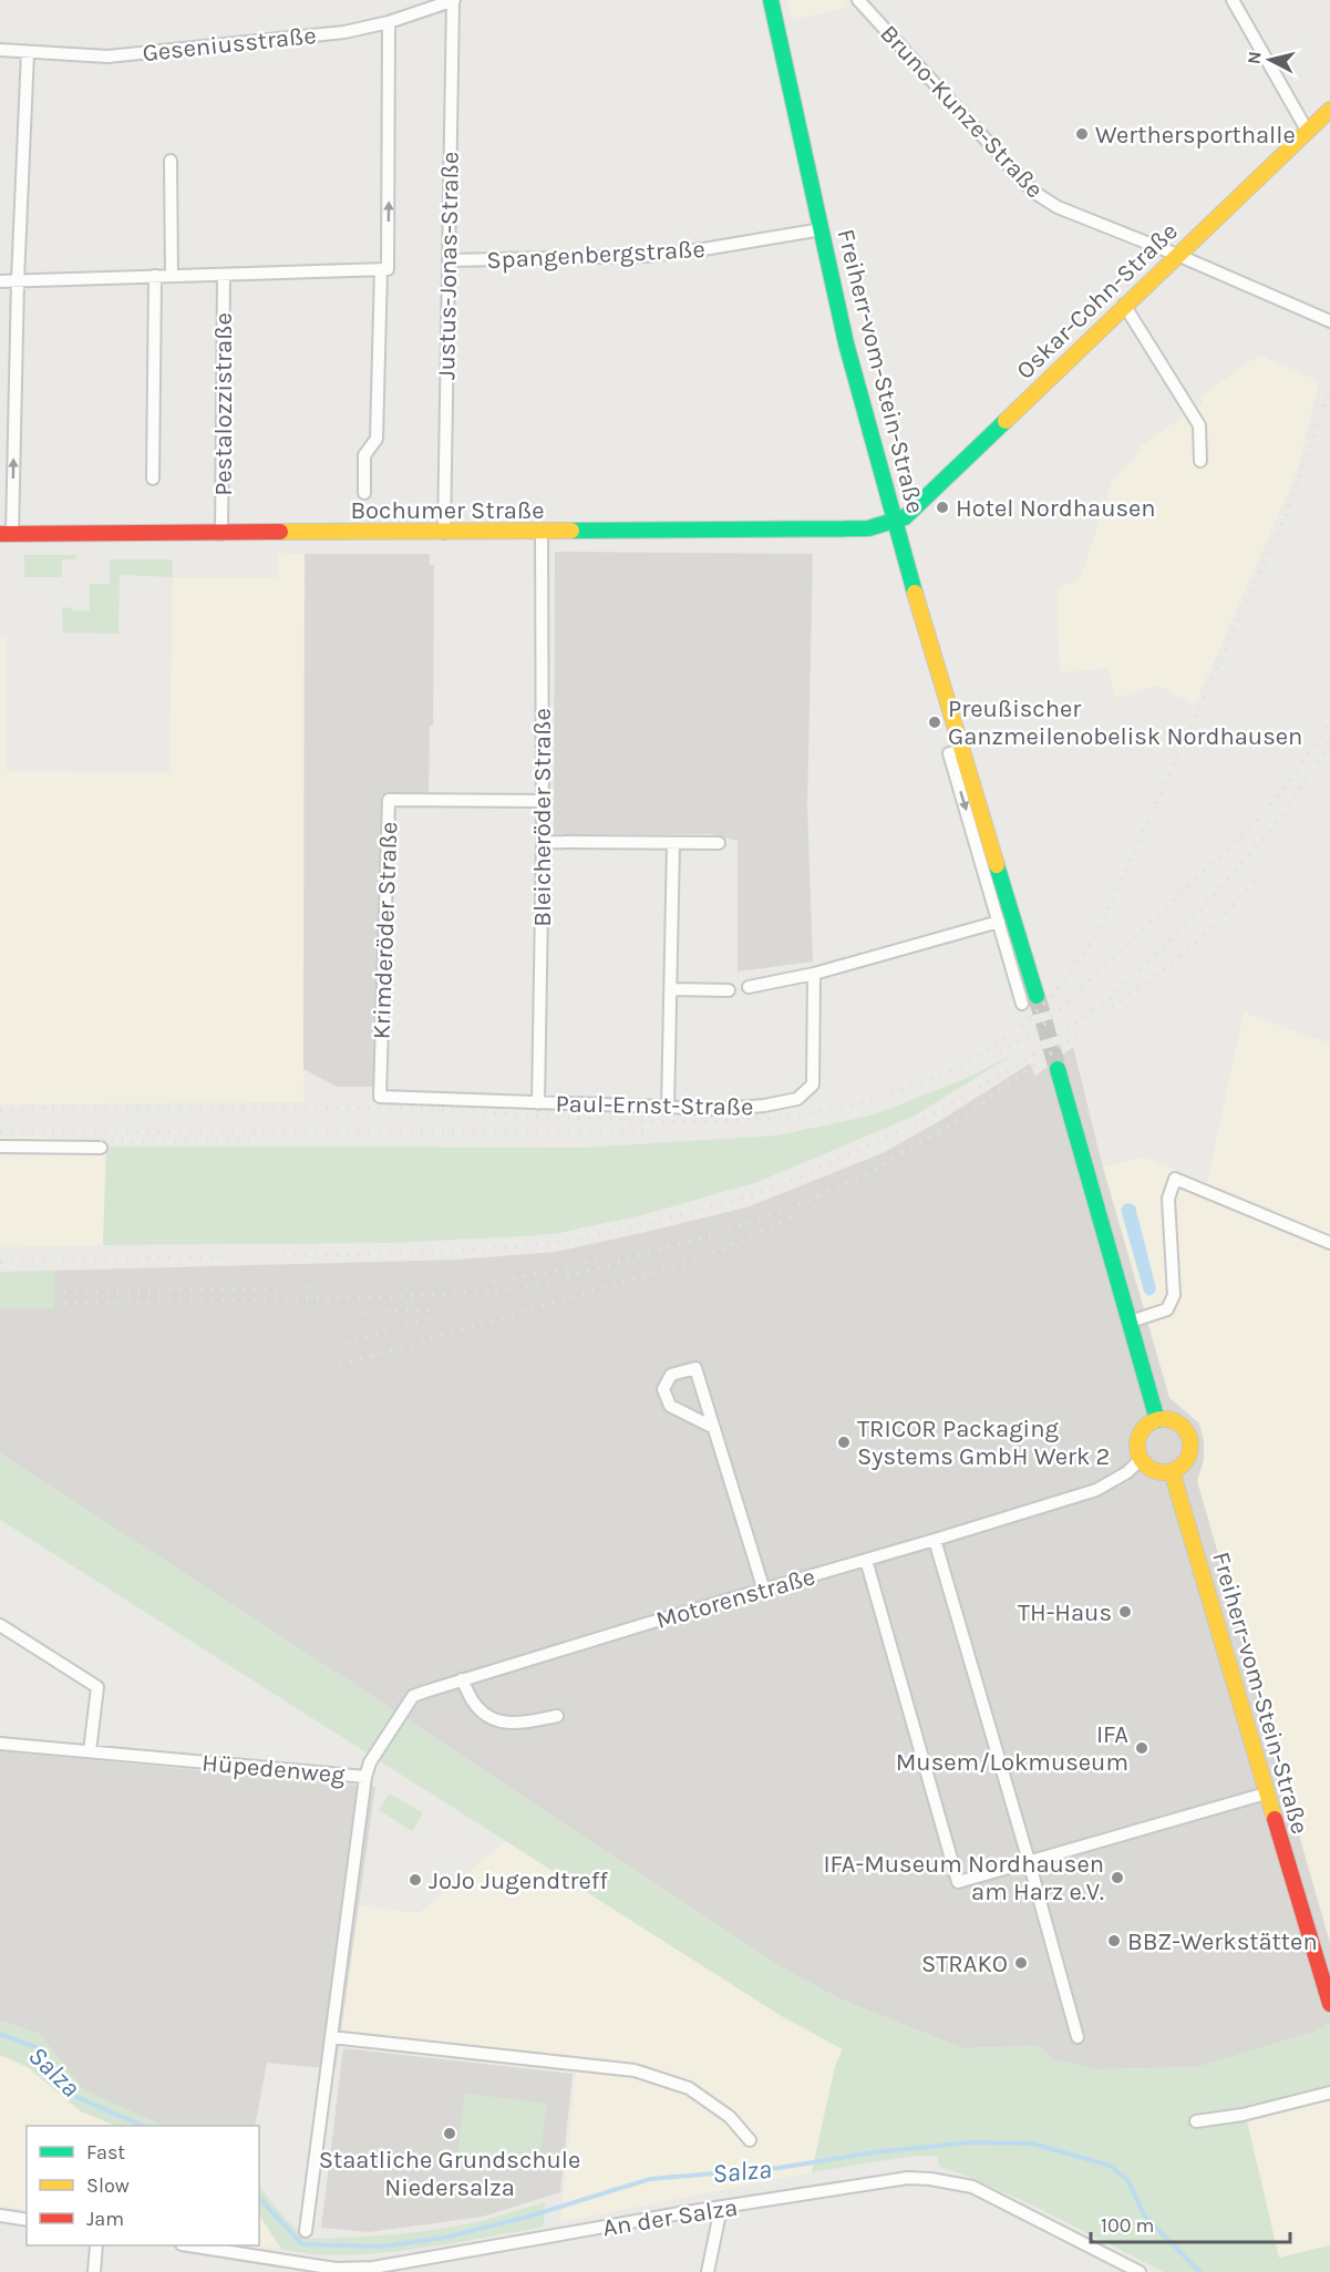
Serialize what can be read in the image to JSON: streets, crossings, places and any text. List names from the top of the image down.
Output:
{
  "streets": {
    "main road": ["Oskar-Cohn-Straße", "Freiherr-vom-Stein-Straße", "Bochumer Straße"],
    "street": [
      "Geseniusstraße",
      "Bruno-Kunze-Straße",
      "Spangenbergstraße",
      "Justus-Jonas-Straße",
      "Pestalozzistraße",
      "Bleicheröder Straße",
      "Krimderöder Straße",
      "Paul-Ernst-Straße",
      "Motorenstraße",
      "Hüpedenweg",
      "An der Salza"
    ]
  },
  "crossings": [
    ["Geseniusstraße", "Justus-Jonas-Straße"],
    ["Bruno-Kunze-Straße", "Oskar-Cohn-Straße"],
    ["Spangenbergstraße", "Justus-Jonas-Straße"],
    ["Spangenbergstraße", "Freiherr-vom-Stein-Straße"],
    ["Justus-Jonas-Straße", "Bochumer Straße"],
    ["Oskar-Cohn-Straße", "Freiherr-vom-Stein-Straße"],
    ["Oskar-Cohn-Straße", "Bochumer Straße"],
    ["Freiherr-vom-Stein-Straße", "Bochumer Straße"],
    ["Freiherr-vom-Stein-Straße", "Motorenstraße"],
    ["Pestalozzistraße", "Bochumer Straße"],
    ["Bochumer Straße", "Bleicheröder Straße"],
    ["Bleicheröder Straße", "Krimderöder Straße"],
    ["Bleicheröder Straße", "Paul-Ernst-Straße"],
    ["Krimderöder Straße", "Paul-Ernst-Straße"],
    ["Motorenstraße", "Hüpedenweg"]
  ],
  "water": ["Salza"],
  "places": [
    "Werthersporthalle",
    "Hotel Nordhausen",
    "Preußischer Ganzmeilenobelisk Nordhausen",
    "TRICOR Packaging Systems GmbH Werk 2",
    "TH-Haus",
    "IFA Musem/Lokmuseum",
    "IFA-Museum Nordhausen am Harz e.V.",
    "JoJo Jugendtreff",
    "BBZ-Werkstätten",
    "STRAKO",
    "Staatliche Grundschule Niedersalza"
  ],
  "legend": ["Fast", "Slow", "Jam"],
  "scale_bar": "100 m",
  "north": "left"
}
